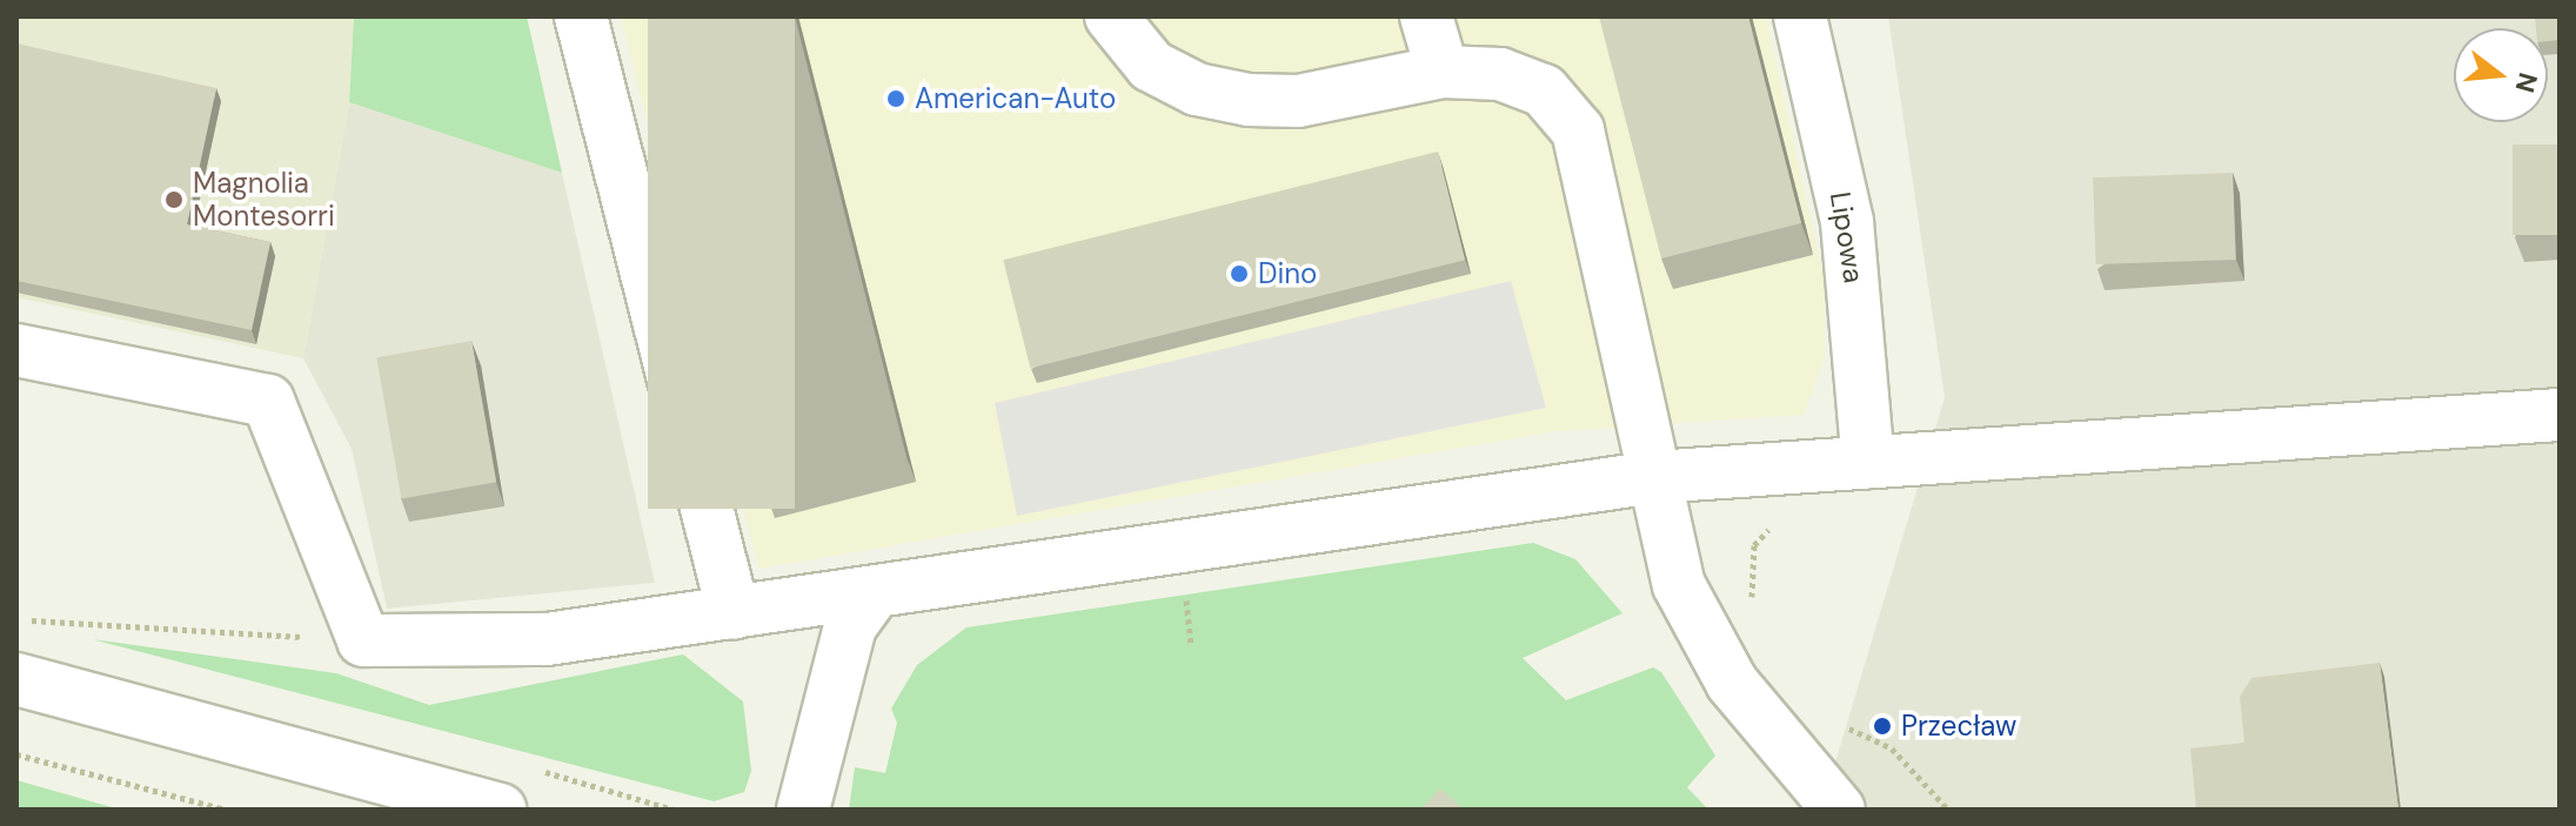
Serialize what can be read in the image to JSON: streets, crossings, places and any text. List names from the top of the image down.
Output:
{
  "streets": {
    "street": ["Lipowa"]
  },
  "places": [
    "American-Auto",
    "Magnolia Montesorri",
    "Dino",
    "Przecław"
  ],
  "north": "right"
}
